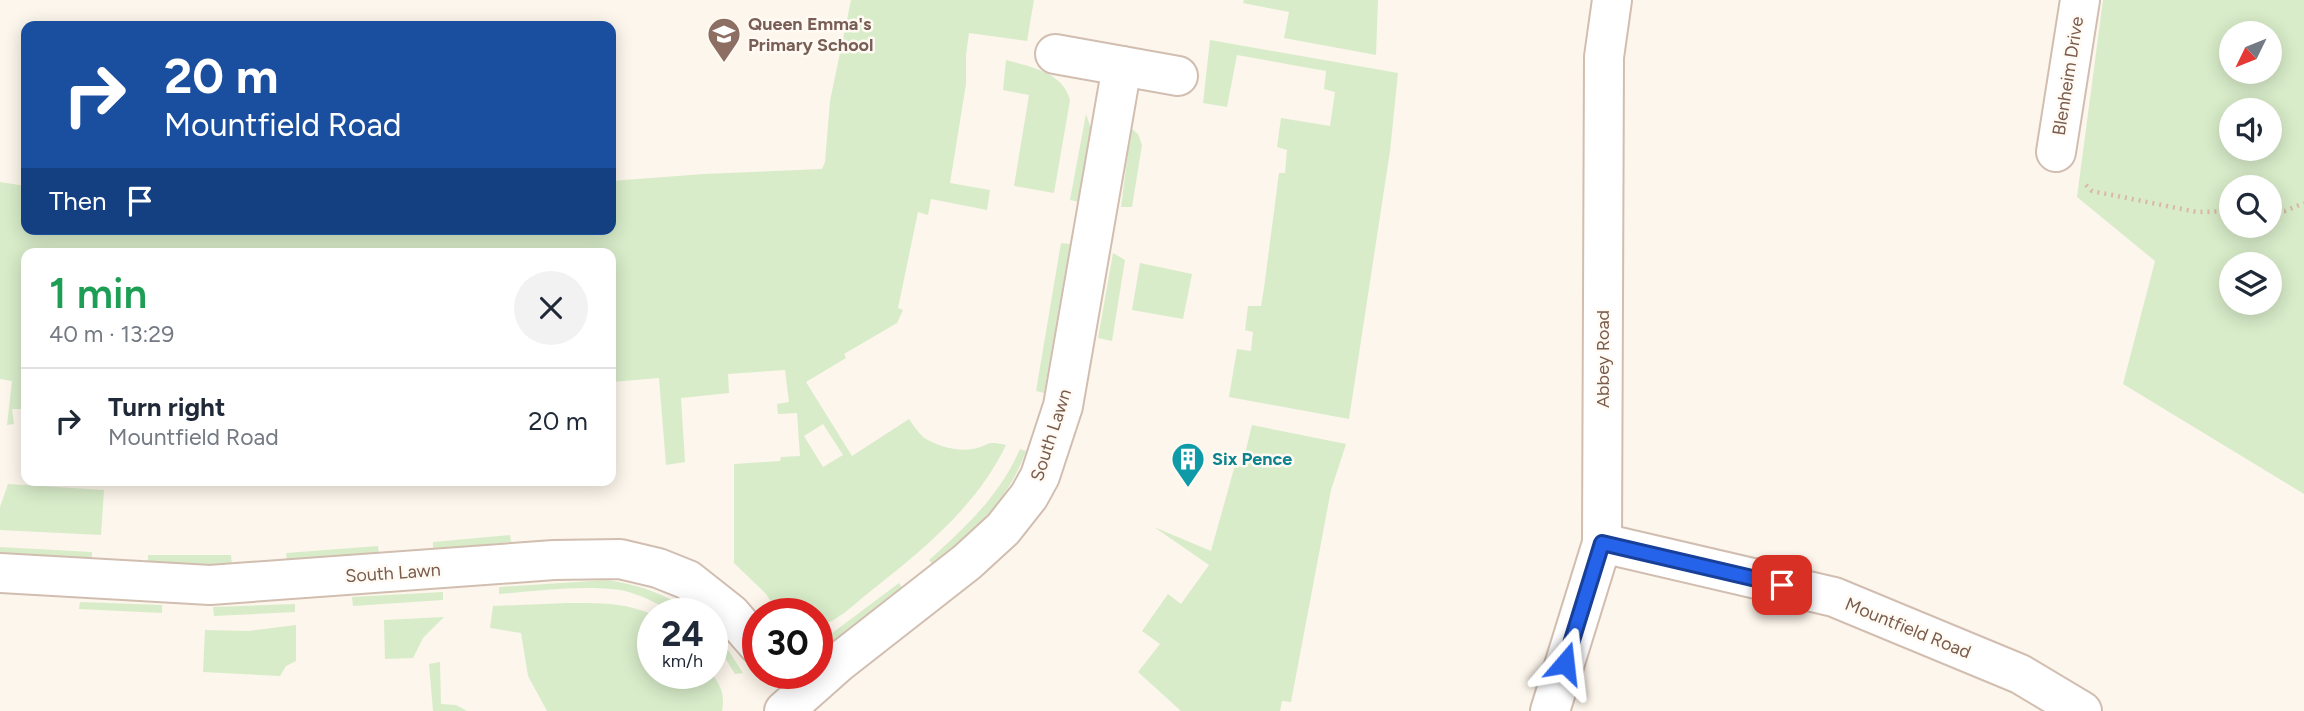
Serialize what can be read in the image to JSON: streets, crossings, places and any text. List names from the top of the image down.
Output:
{
  "streets": {
    "street": [
      "Blenheim Drive",
      "Abbey Road",
      "South Lawn",
      "Mountfield Road"
    ]
  },
  "crossings": [
    ["Abbey Road", "Mountfield Road"]
  ],
  "places": {
    "school or university": ["Queen Emma's Primary School"],
    "building": ["Six Pence"]
  },
  "north": "bottom left",
  "page": {
    "turn": ["20 m", "Mountfield Road"],
    "then": "Then",
    "heading": ["1 min", "40 m · 13:29"],
    "list": [
      {
        "name": "Turn right",
        "note": "Mountfield Road",
        "value": "20 m"
      }
    ],
    "speed": "24 km/h",
    "limit": "30"
  }
}
